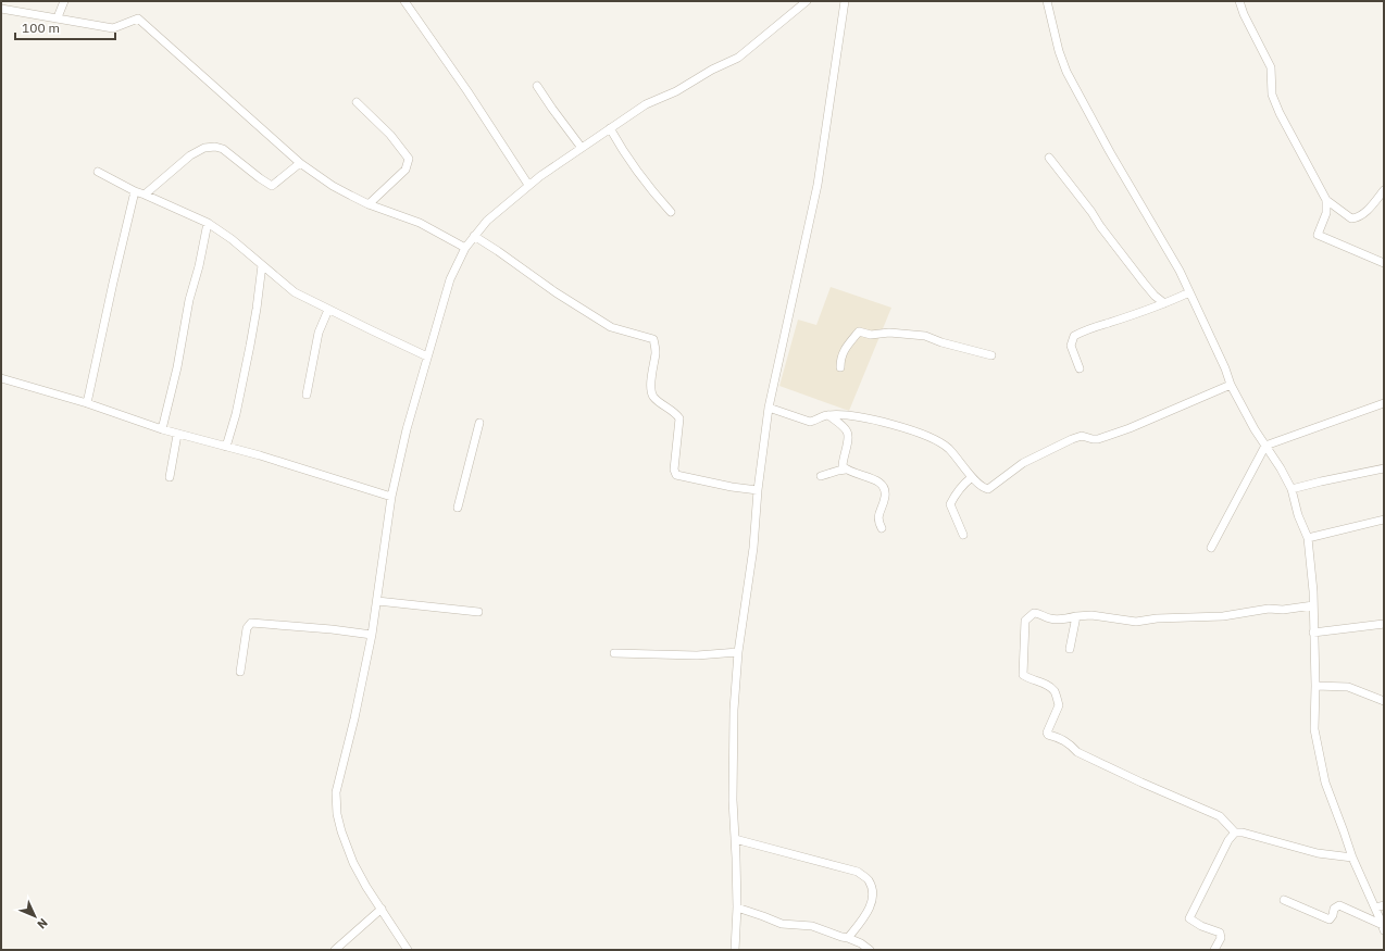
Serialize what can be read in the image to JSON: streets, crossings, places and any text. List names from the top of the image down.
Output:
{
  "scale_bar": "100 m",
  "north": "bottom right"
}
